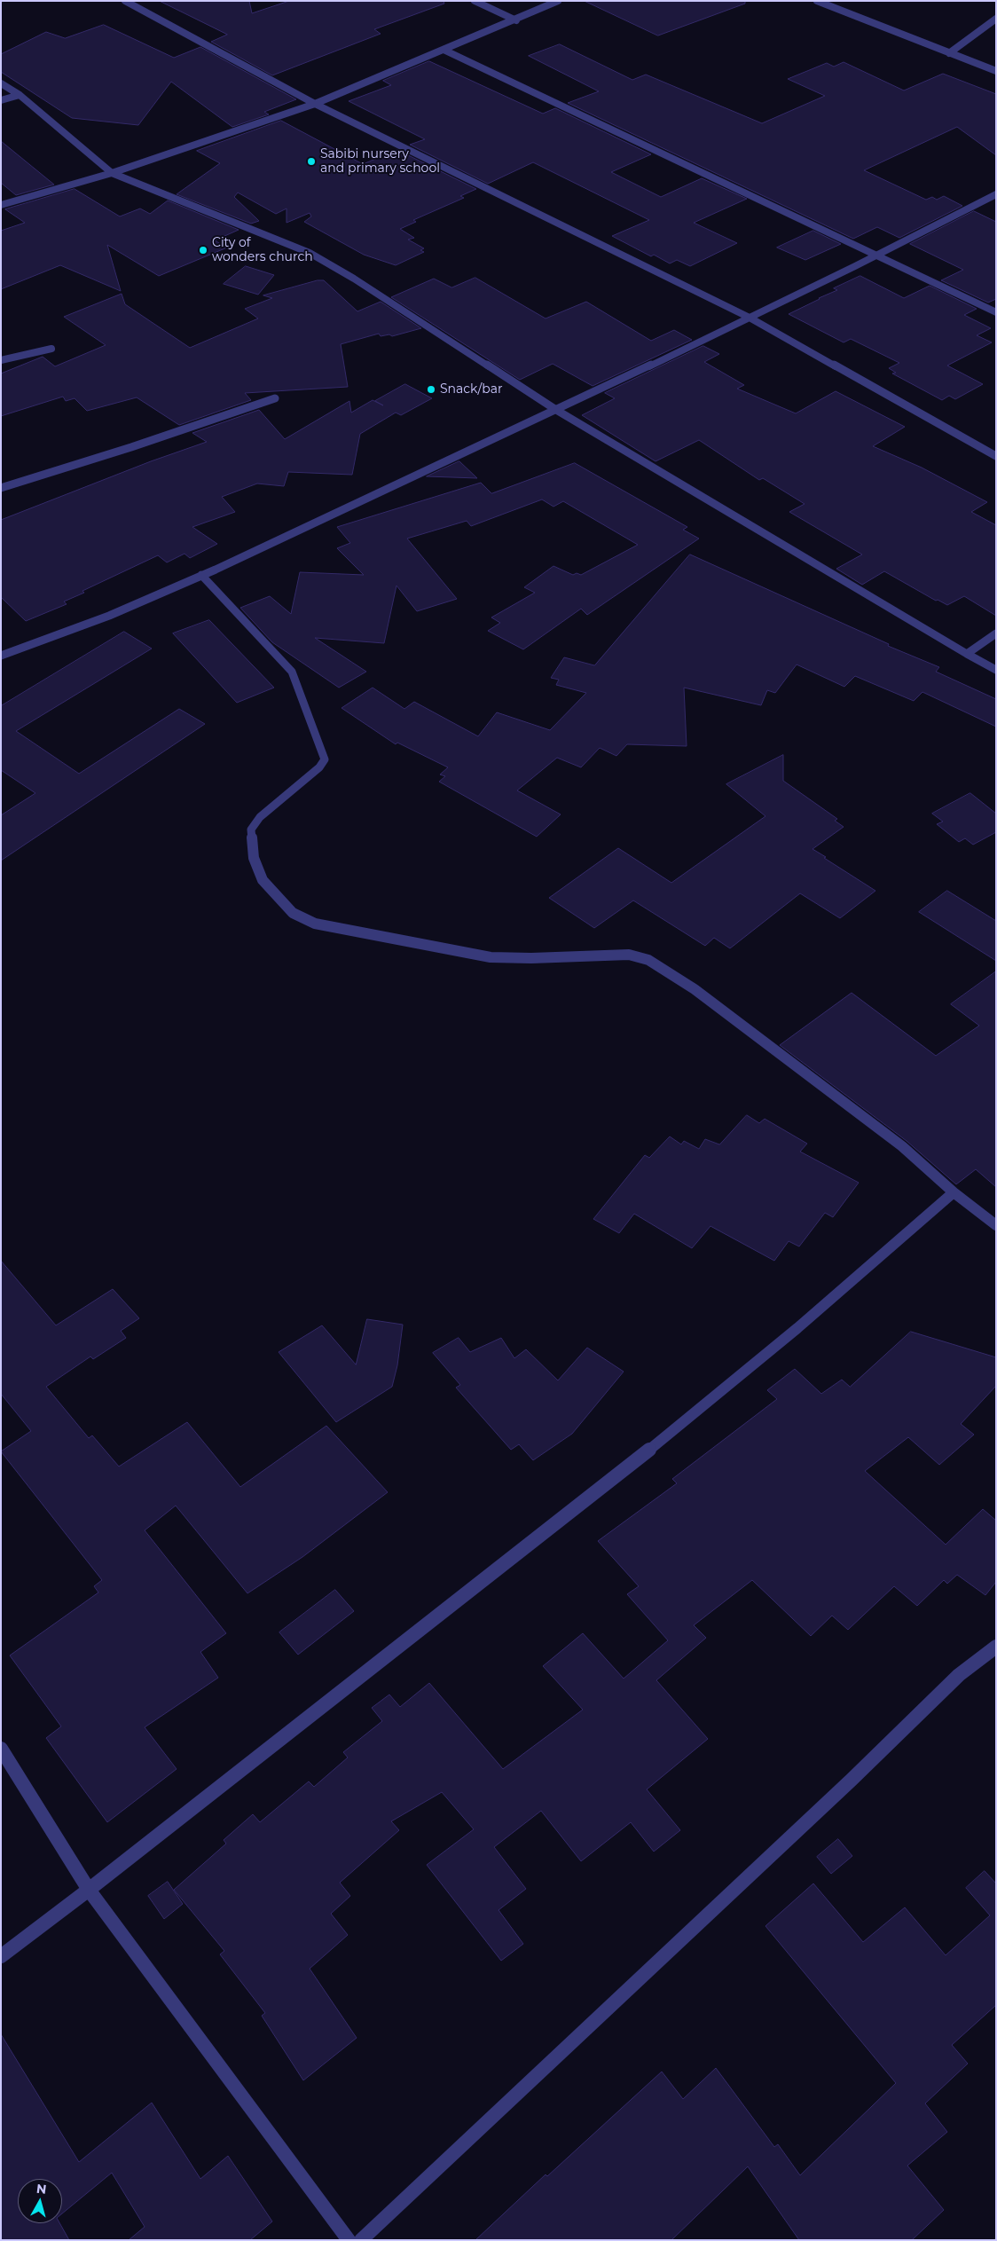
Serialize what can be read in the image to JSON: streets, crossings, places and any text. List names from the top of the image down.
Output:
{
  "places": ["Sabibi nursery and primary school", "City of wonders church", "Snack/bar"],
  "north": "top"
}
